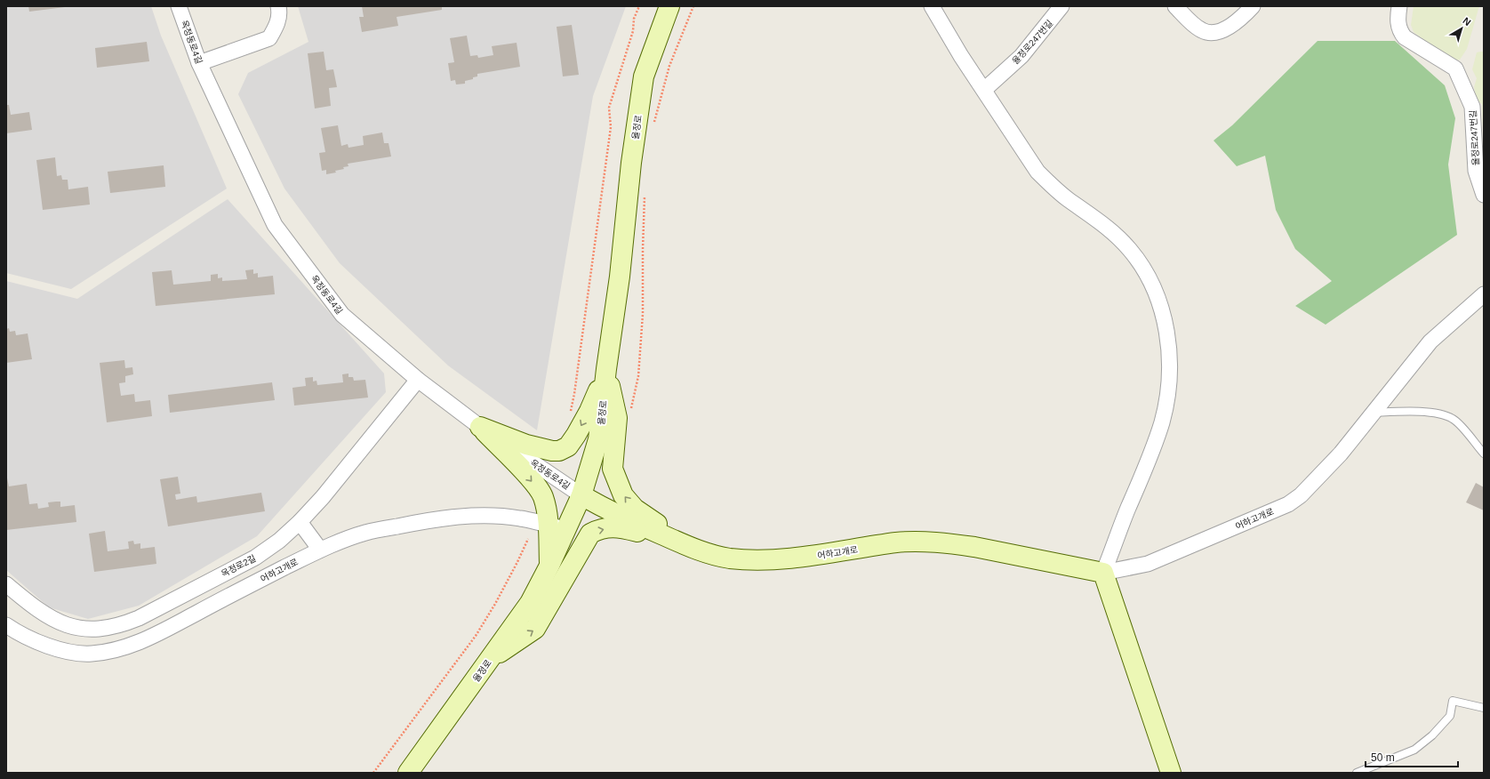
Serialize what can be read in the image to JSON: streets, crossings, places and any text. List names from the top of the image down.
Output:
{
  "streets": {
    "main road": ["율정로", "어하고개로"],
    "street": ["옥정동로4길", "율정로247번길", "옥정로2길"]
  },
  "crossings": [
    ["옥정동로4길", "율정로"],
    ["옥정동로4길", "어하고개로"],
    ["옥정동로4길", "옥정로2길"],
    ["율정로", "어하고개로"]
  ],
  "scale_bar": "50 m",
  "north": "top right"
}
